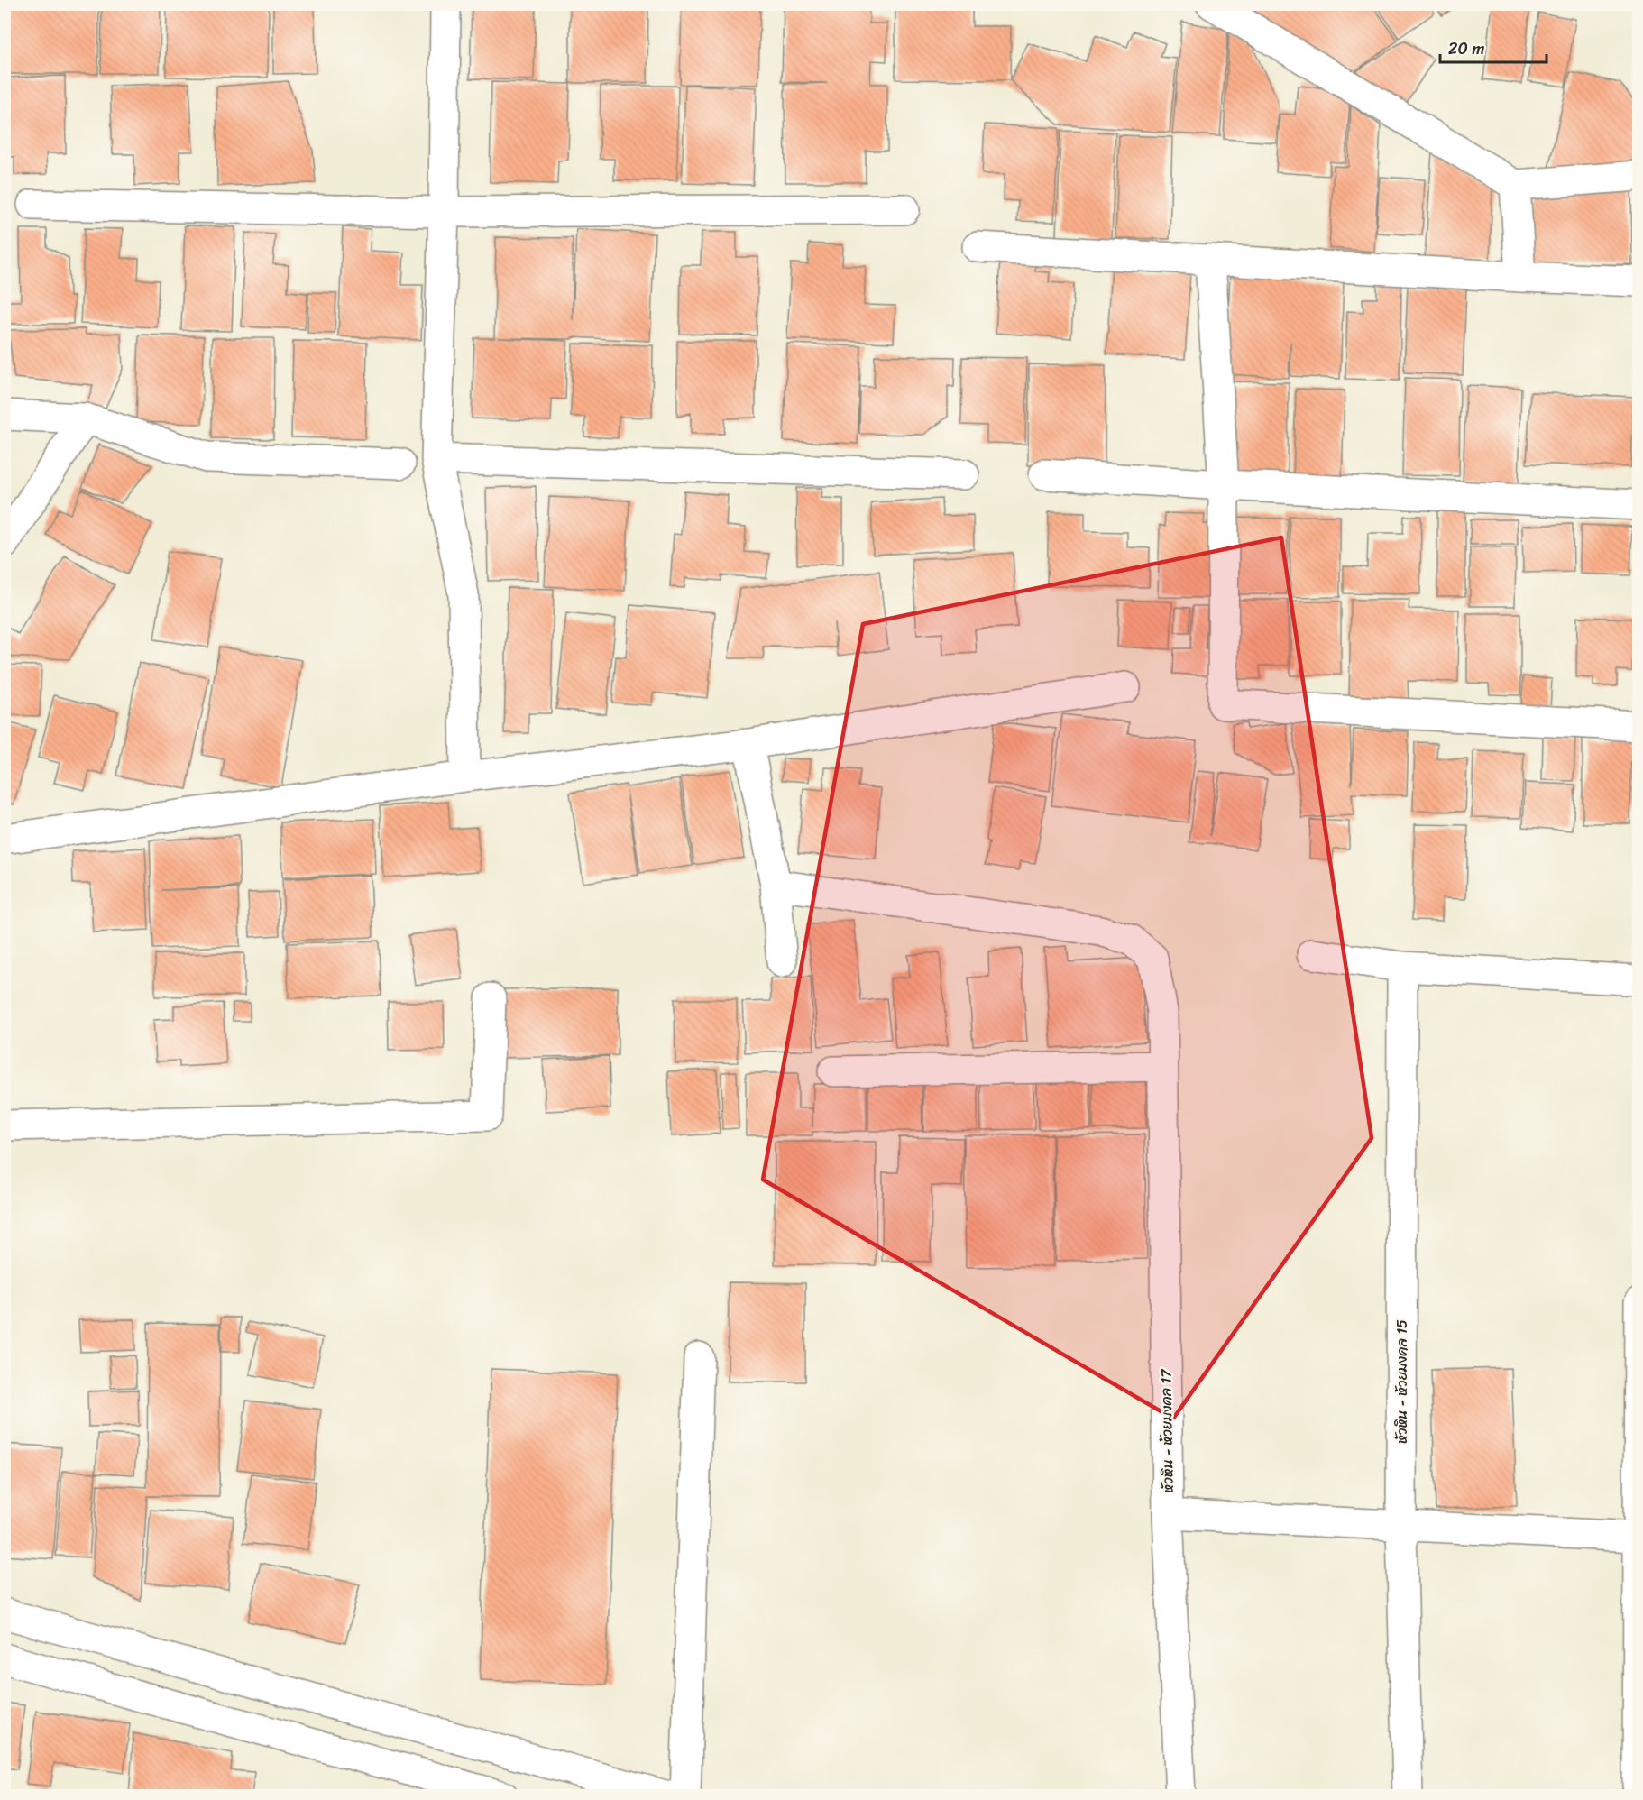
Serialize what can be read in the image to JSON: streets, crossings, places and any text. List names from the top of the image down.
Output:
{
  "streets": {
    "street": ["หัวหิน - ห้วยมงคล 15", "หัวหิน - ห้วยมงคล 17"]
  },
  "scale_bar": "20 m"
}
